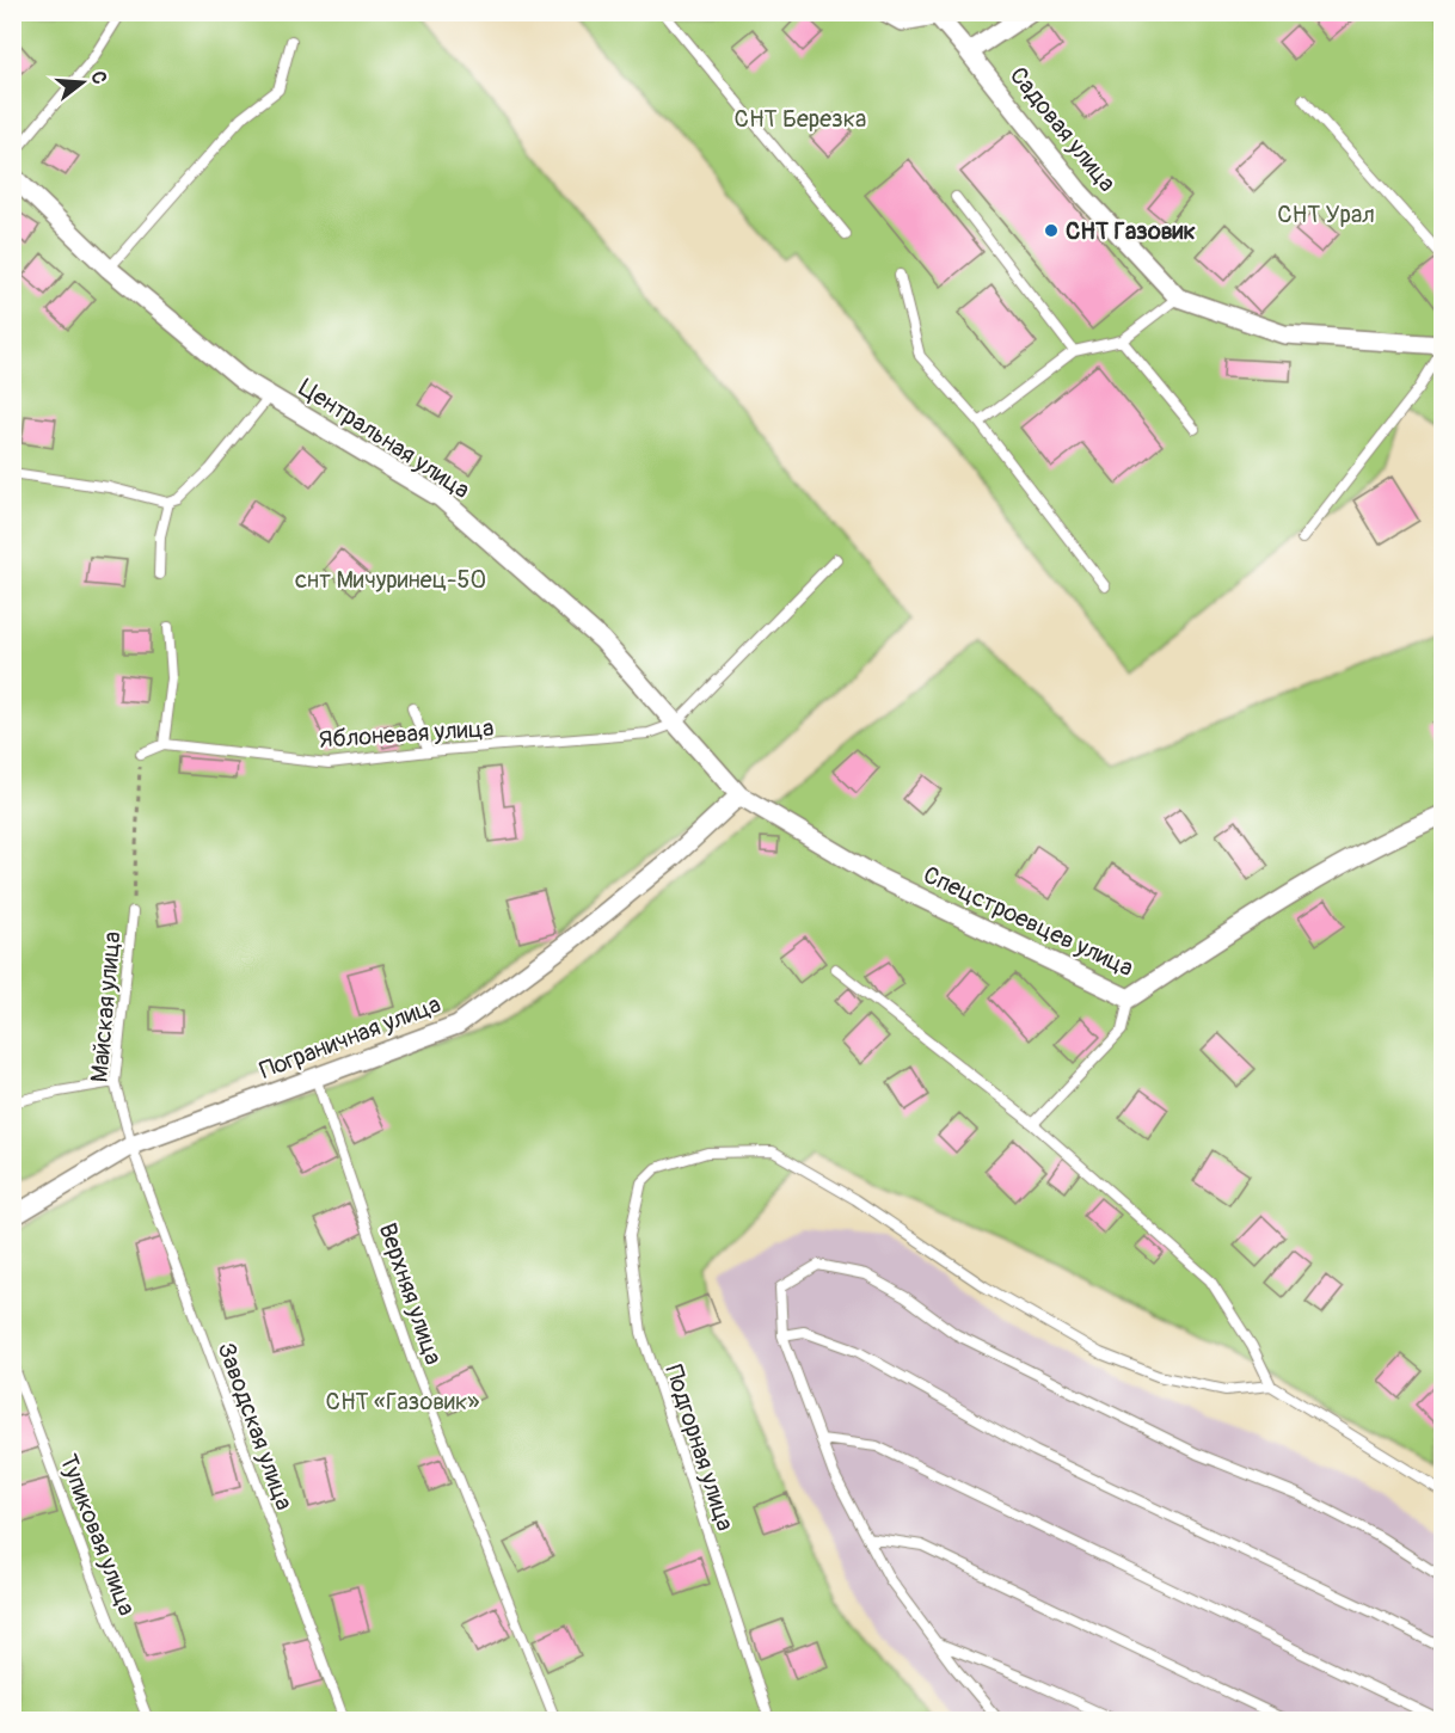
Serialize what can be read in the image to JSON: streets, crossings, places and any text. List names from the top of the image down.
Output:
{
  "streets": {
    "street": [
      "Садовая улица",
      "Центральная улица",
      "Спецстроевцев улица",
      "Пограничная улица"
    ],
    "lane": [
      "Яблоневая улица",
      "Майская улица",
      "Верхняя улица",
      "Заводская улица",
      "Подгорная улица",
      "Тупиковая улица"
    ]
  },
  "crossings": [
    ["Центральная улица", "Яблоневая улица"],
    ["Центральная улица", "Спецстроевцев улица"],
    ["Центральная улица", "Пограничная улица"],
    ["Спецстроевцев улица", "Пограничная улица"],
    ["Майская улица", "Пограничная улица"],
    ["Майская улица", "Заводская улица"],
    ["Пограничная улица", "Верхняя улица"],
    ["Пограничная улица", "Заводская улица"]
  ],
  "parks": [
    "СНТ Березка",
    "СНТ Урал",
    "снт Мичуринец-50",
    "СНТ «Газовик»"
  ],
  "places": ["СНТ Газовик"],
  "north": "right"
}
